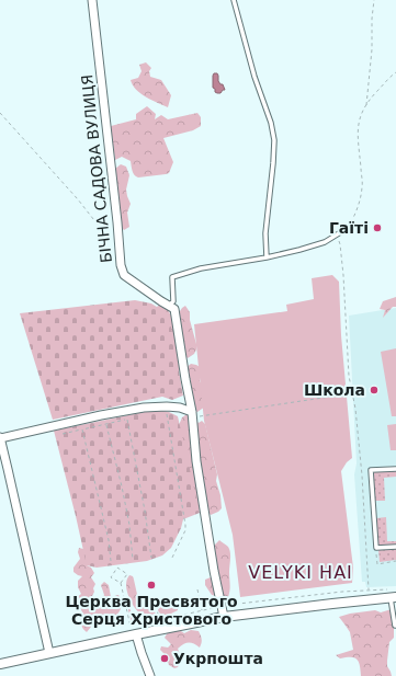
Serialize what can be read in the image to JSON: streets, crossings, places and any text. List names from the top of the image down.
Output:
{
  "streets": {
    "street": ["БІЧНА САДОВА ВУЛИЦЯ"]
  },
  "districts": ["VELYKI HAI"],
  "places": [
    "Гаїті",
    "Школа",
    "Церква Пресвятого Серця Христового",
    "Укрпошта"
  ]
}
